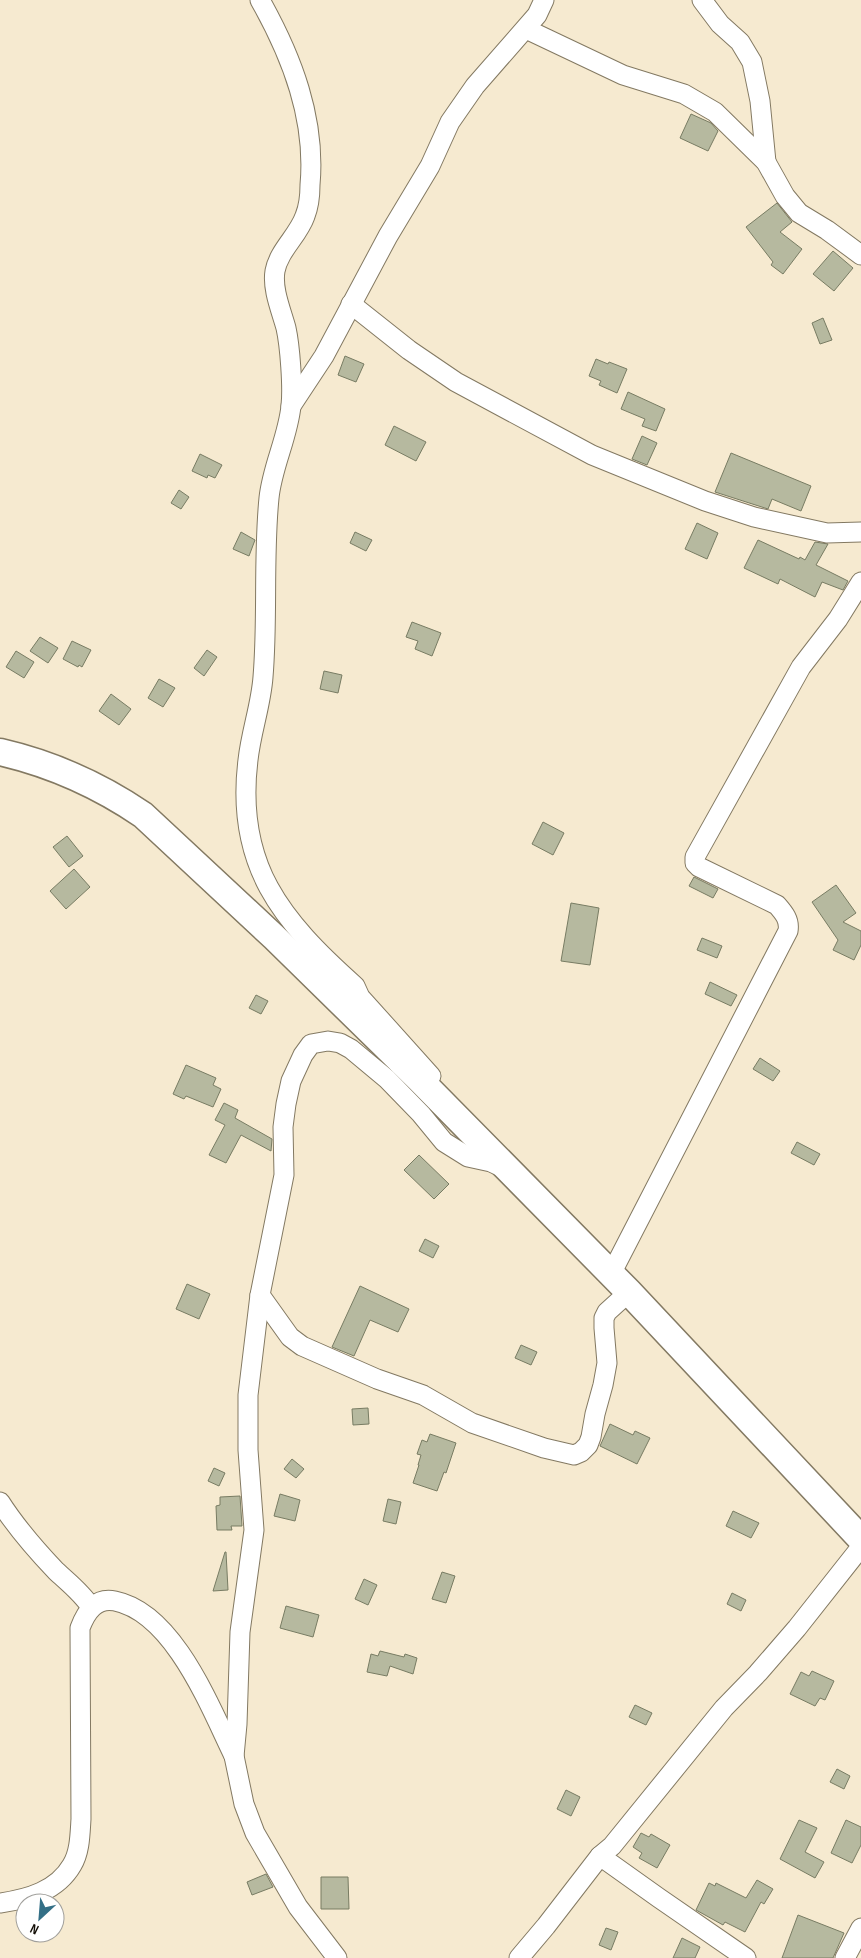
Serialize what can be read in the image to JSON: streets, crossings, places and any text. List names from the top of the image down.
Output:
{
  "north": "bottom left"
}
